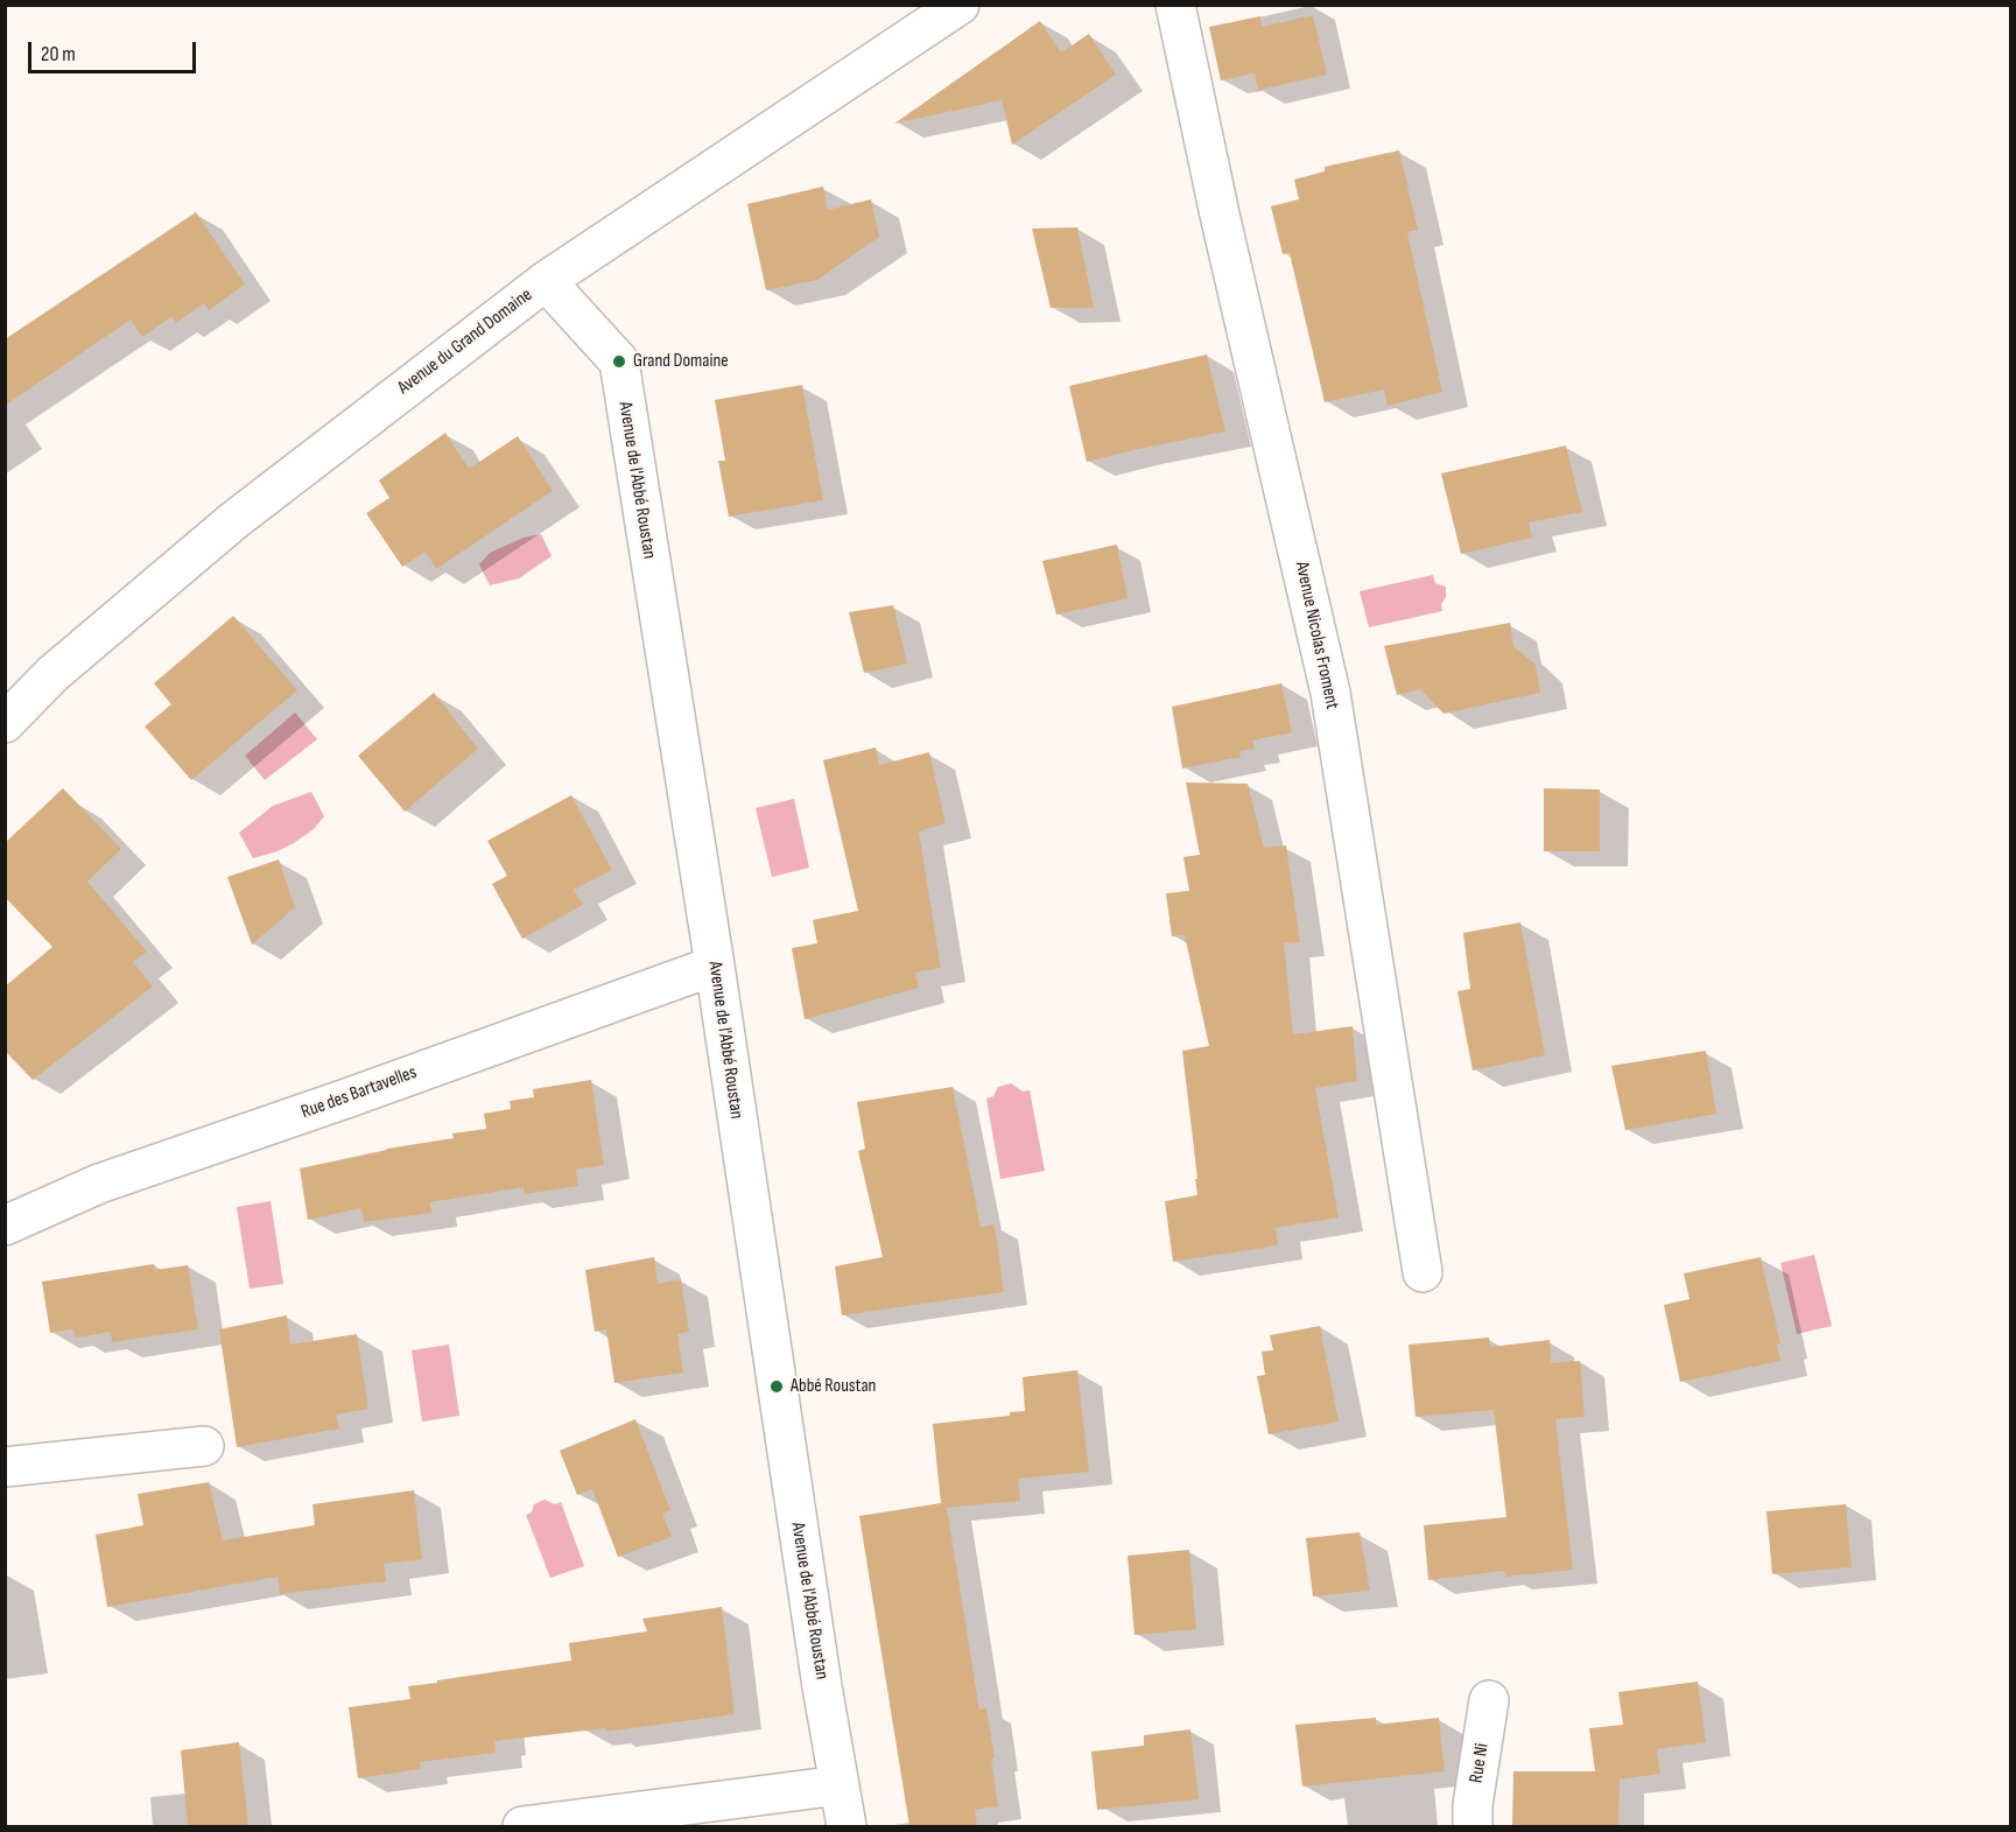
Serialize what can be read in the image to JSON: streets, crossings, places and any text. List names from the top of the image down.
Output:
{
  "streets": {
    "street": [
      "Avenue du Grand Domaine",
      "Avenue de l'Abbé Roustan",
      "Avenue Nicolas Froment",
      "Rue des Bartavelles",
      "Rue Ni"
    ]
  },
  "crossings": [
    ["Avenue du Grand Domaine", "Avenue de l'Abbé Roustan"],
    ["Avenue de l'Abbé Roustan", "Rue des Bartavelles"]
  ],
  "places": ["Grand Domaine", "Abbé Roustan"],
  "scale_bar": "20 m"
}
